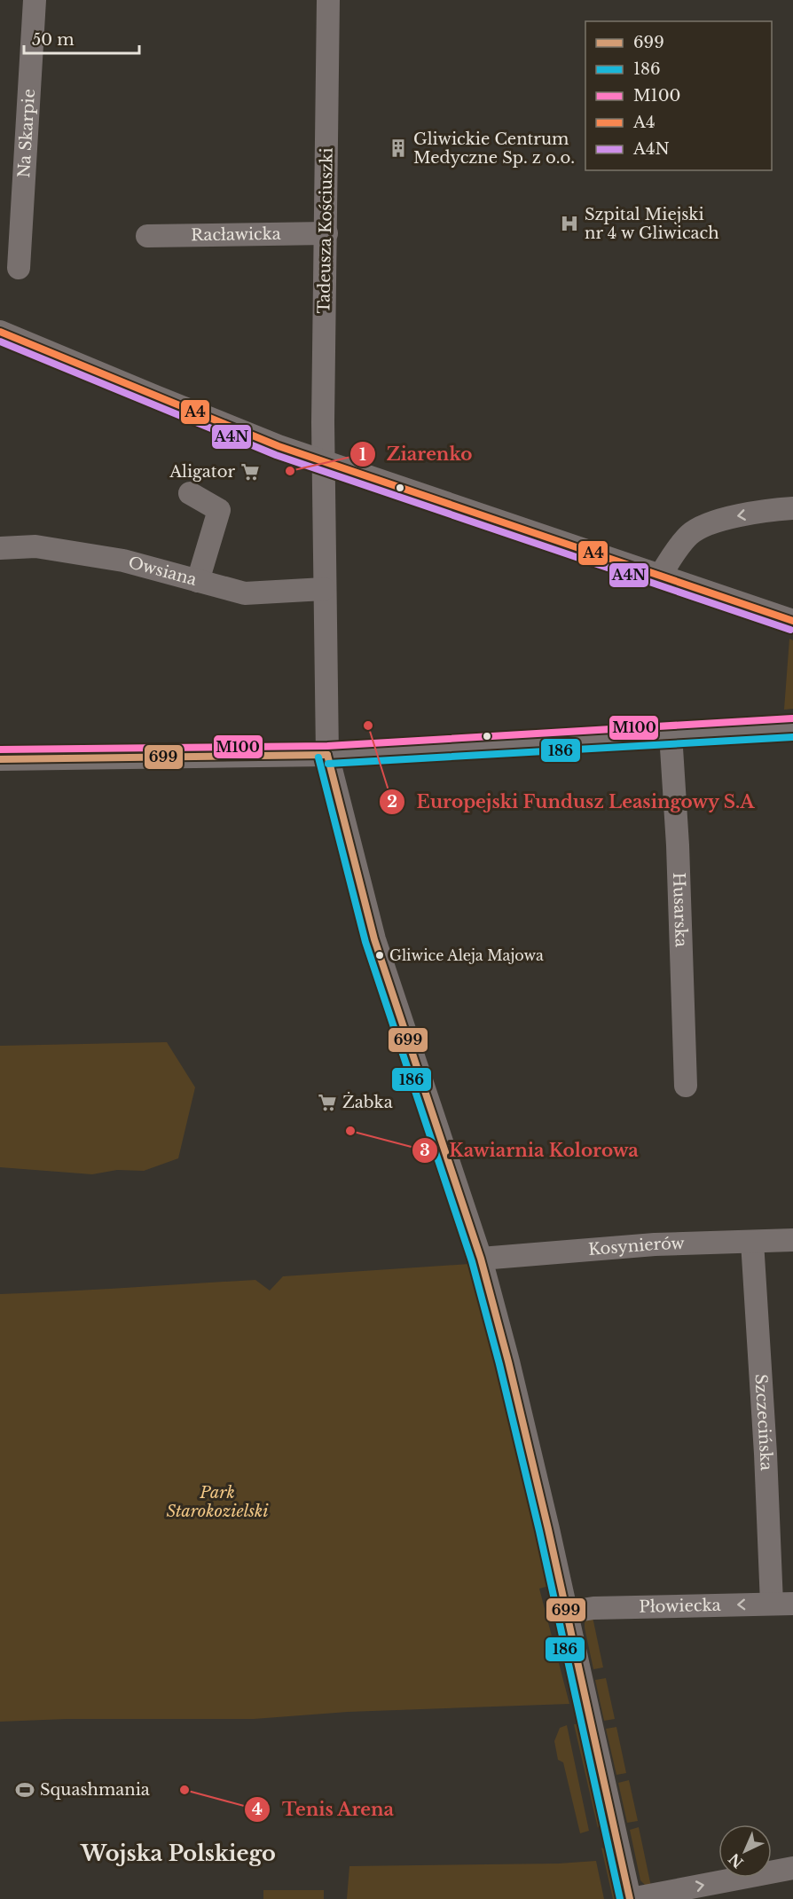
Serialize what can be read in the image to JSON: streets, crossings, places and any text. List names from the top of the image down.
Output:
{
  "streets": {
    "street": [
      "Na Skarpie",
      "Tadeusza Kościuszki",
      "Racławicka",
      "Owsiana",
      "Husarska",
      "Kosynierów",
      "Szczecińska",
      "Płowiecka"
    ]
  },
  "crossings": [
    ["Tadeusza Kościuszki", "Racławicka"],
    ["Tadeusza Kościuszki", "Owsiana"],
    ["Tadeusza Kościuszki", "Kosynierów"],
    ["Tadeusza Kościuszki", "Płowiecka"],
    ["Kosynierów", "Szczecińska"],
    ["Szczecińska", "Płowiecka"]
  ],
  "one_way": ["Płowiecka"],
  "districts": ["Wojska Polskiego"],
  "parks": ["Park Starokozielski"],
  "places": {
    "building": ["Gliwickie Centrum Medyczne Sp. z o.o."],
    "hospital": ["Szpital Miejski nr 4 w Gliwicach"],
    "other": [
      "Ziarenko",
      "Europejski Fundusz Leasingowy S.A",
      "Gliwice Aleja Majowa",
      "Kawiarnia Kolorowa",
      "Tenis Arena"
    ],
    "supermarket": ["Aligator", "Żabka"],
    "sports": ["Squashmania"]
  },
  "lines": [
    "transit line A4",
    "transit line A4N",
    "transit line M100",
    "transit line 186",
    "transit line 699"
  ],
  "legend": [
    "699",
    "186",
    "M100",
    "A4",
    "A4N"
  ],
  "scale_bar": "50 m",
  "north": "bottom left"
}
